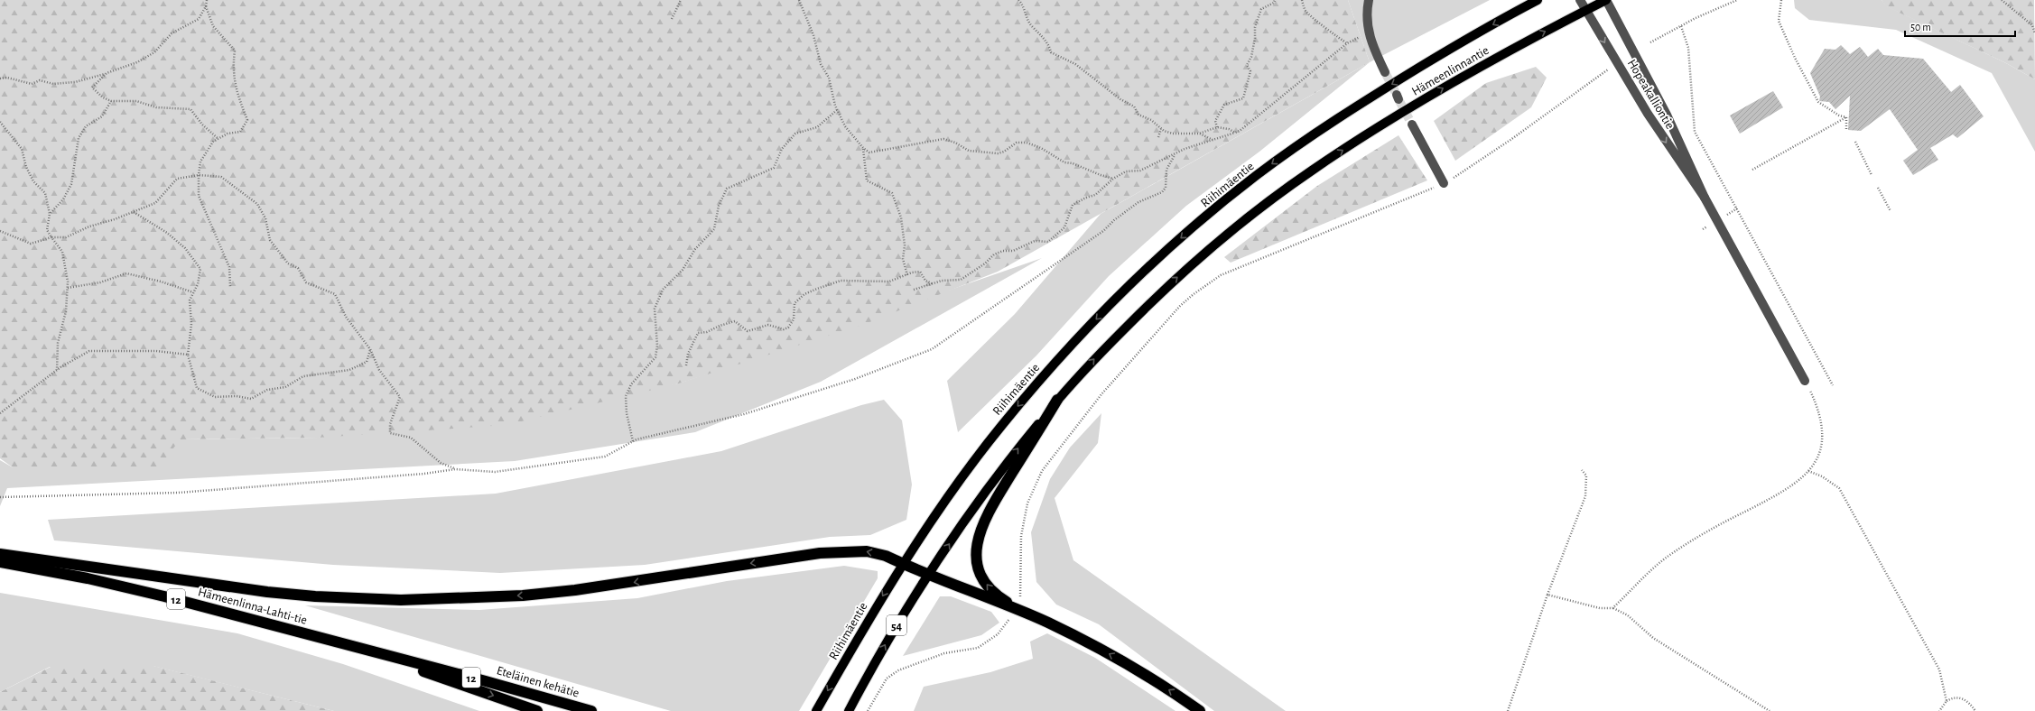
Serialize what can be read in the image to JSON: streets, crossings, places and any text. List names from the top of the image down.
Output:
{
  "streets": {
    "highway": ["12", "Hämeenlinna-Lahti-tie", "Eteläinen kehätie"],
    "main road": ["Hämeenlinnantie", "Riihimäentie", "54"],
    "street": ["Hopeakalliontie"]
  },
  "crossings": [
    ["Hämeenlinnantie", "Hopeakalliontie"],
    ["Hämeenlinnantie", "Riihimäentie"],
    ["Hämeenlinna-Lahti-tie", "Eteläinen kehätie"]
  ],
  "scale_bar": "50 m"
}
